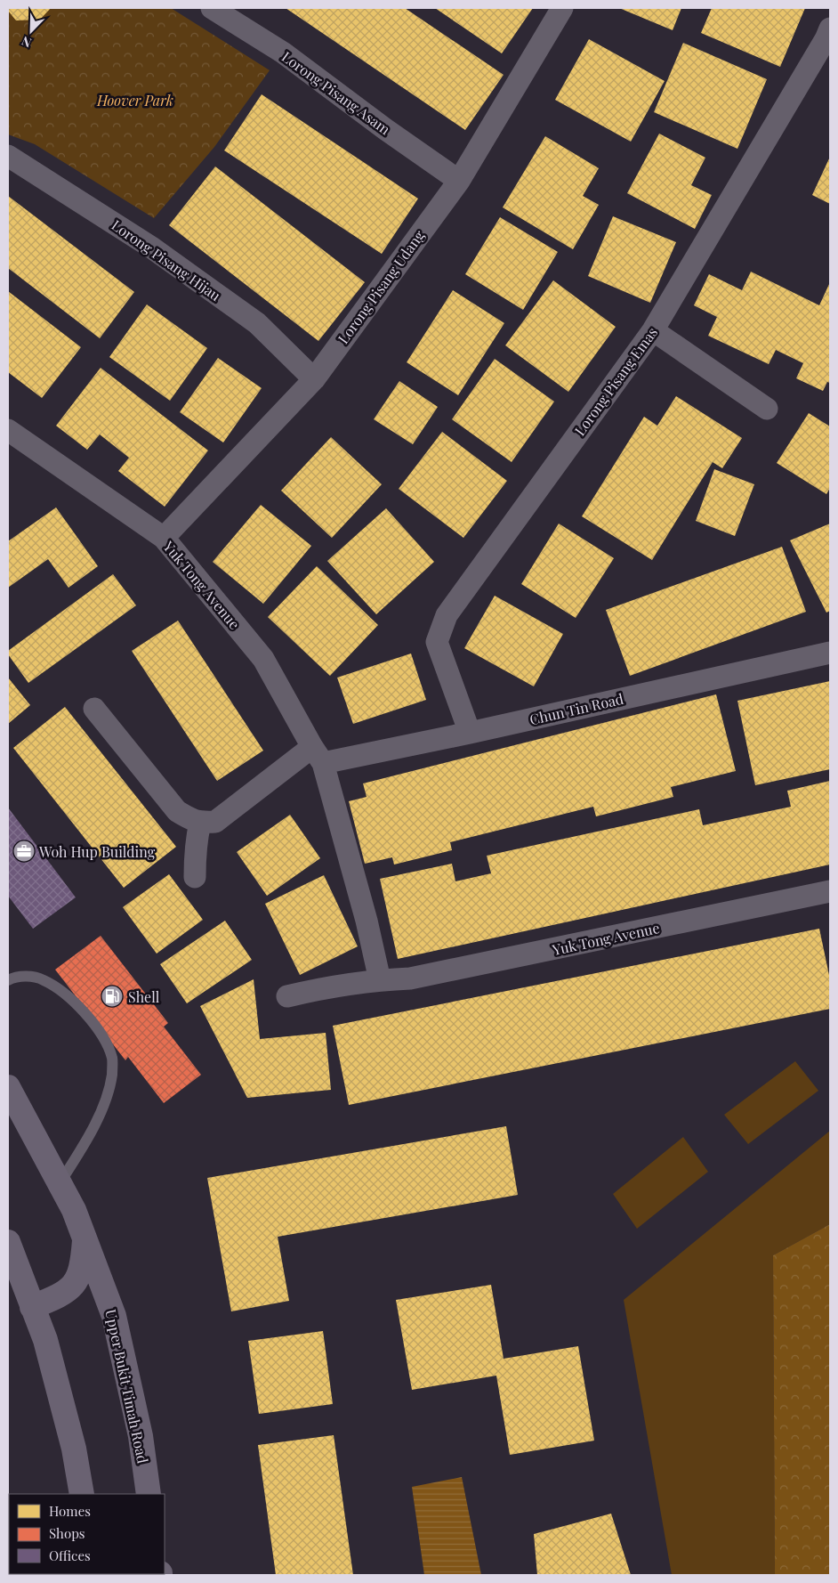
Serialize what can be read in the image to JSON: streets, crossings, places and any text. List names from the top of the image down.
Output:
{
  "streets": {
    "highway": ["Upper Bukit Timah Road"],
    "street": [
      "Lorong Pisang Asam",
      "Lorong Pisang Hijau",
      "Lorong Pisang Udang",
      "Lorong Pisang Emas",
      "Yuk Tong Avenue",
      "Chun Tin Road"
    ]
  },
  "crossings": [
    ["Lorong Pisang Asam", "Lorong Pisang Udang"],
    ["Lorong Pisang Hijau", "Lorong Pisang Udang"],
    ["Lorong Pisang Udang", "Yuk Tong Avenue"],
    ["Lorong Pisang Emas", "Chun Tin Road"],
    ["Yuk Tong Avenue", "Chun Tin Road"]
  ],
  "parks": ["Hoover Park"],
  "places": {
    "office": ["Woh Hup Building"],
    "fuel station": ["Shell"]
  },
  "legend": ["Homes", "Shops", "Offices"],
  "north": "bottom left"
}
